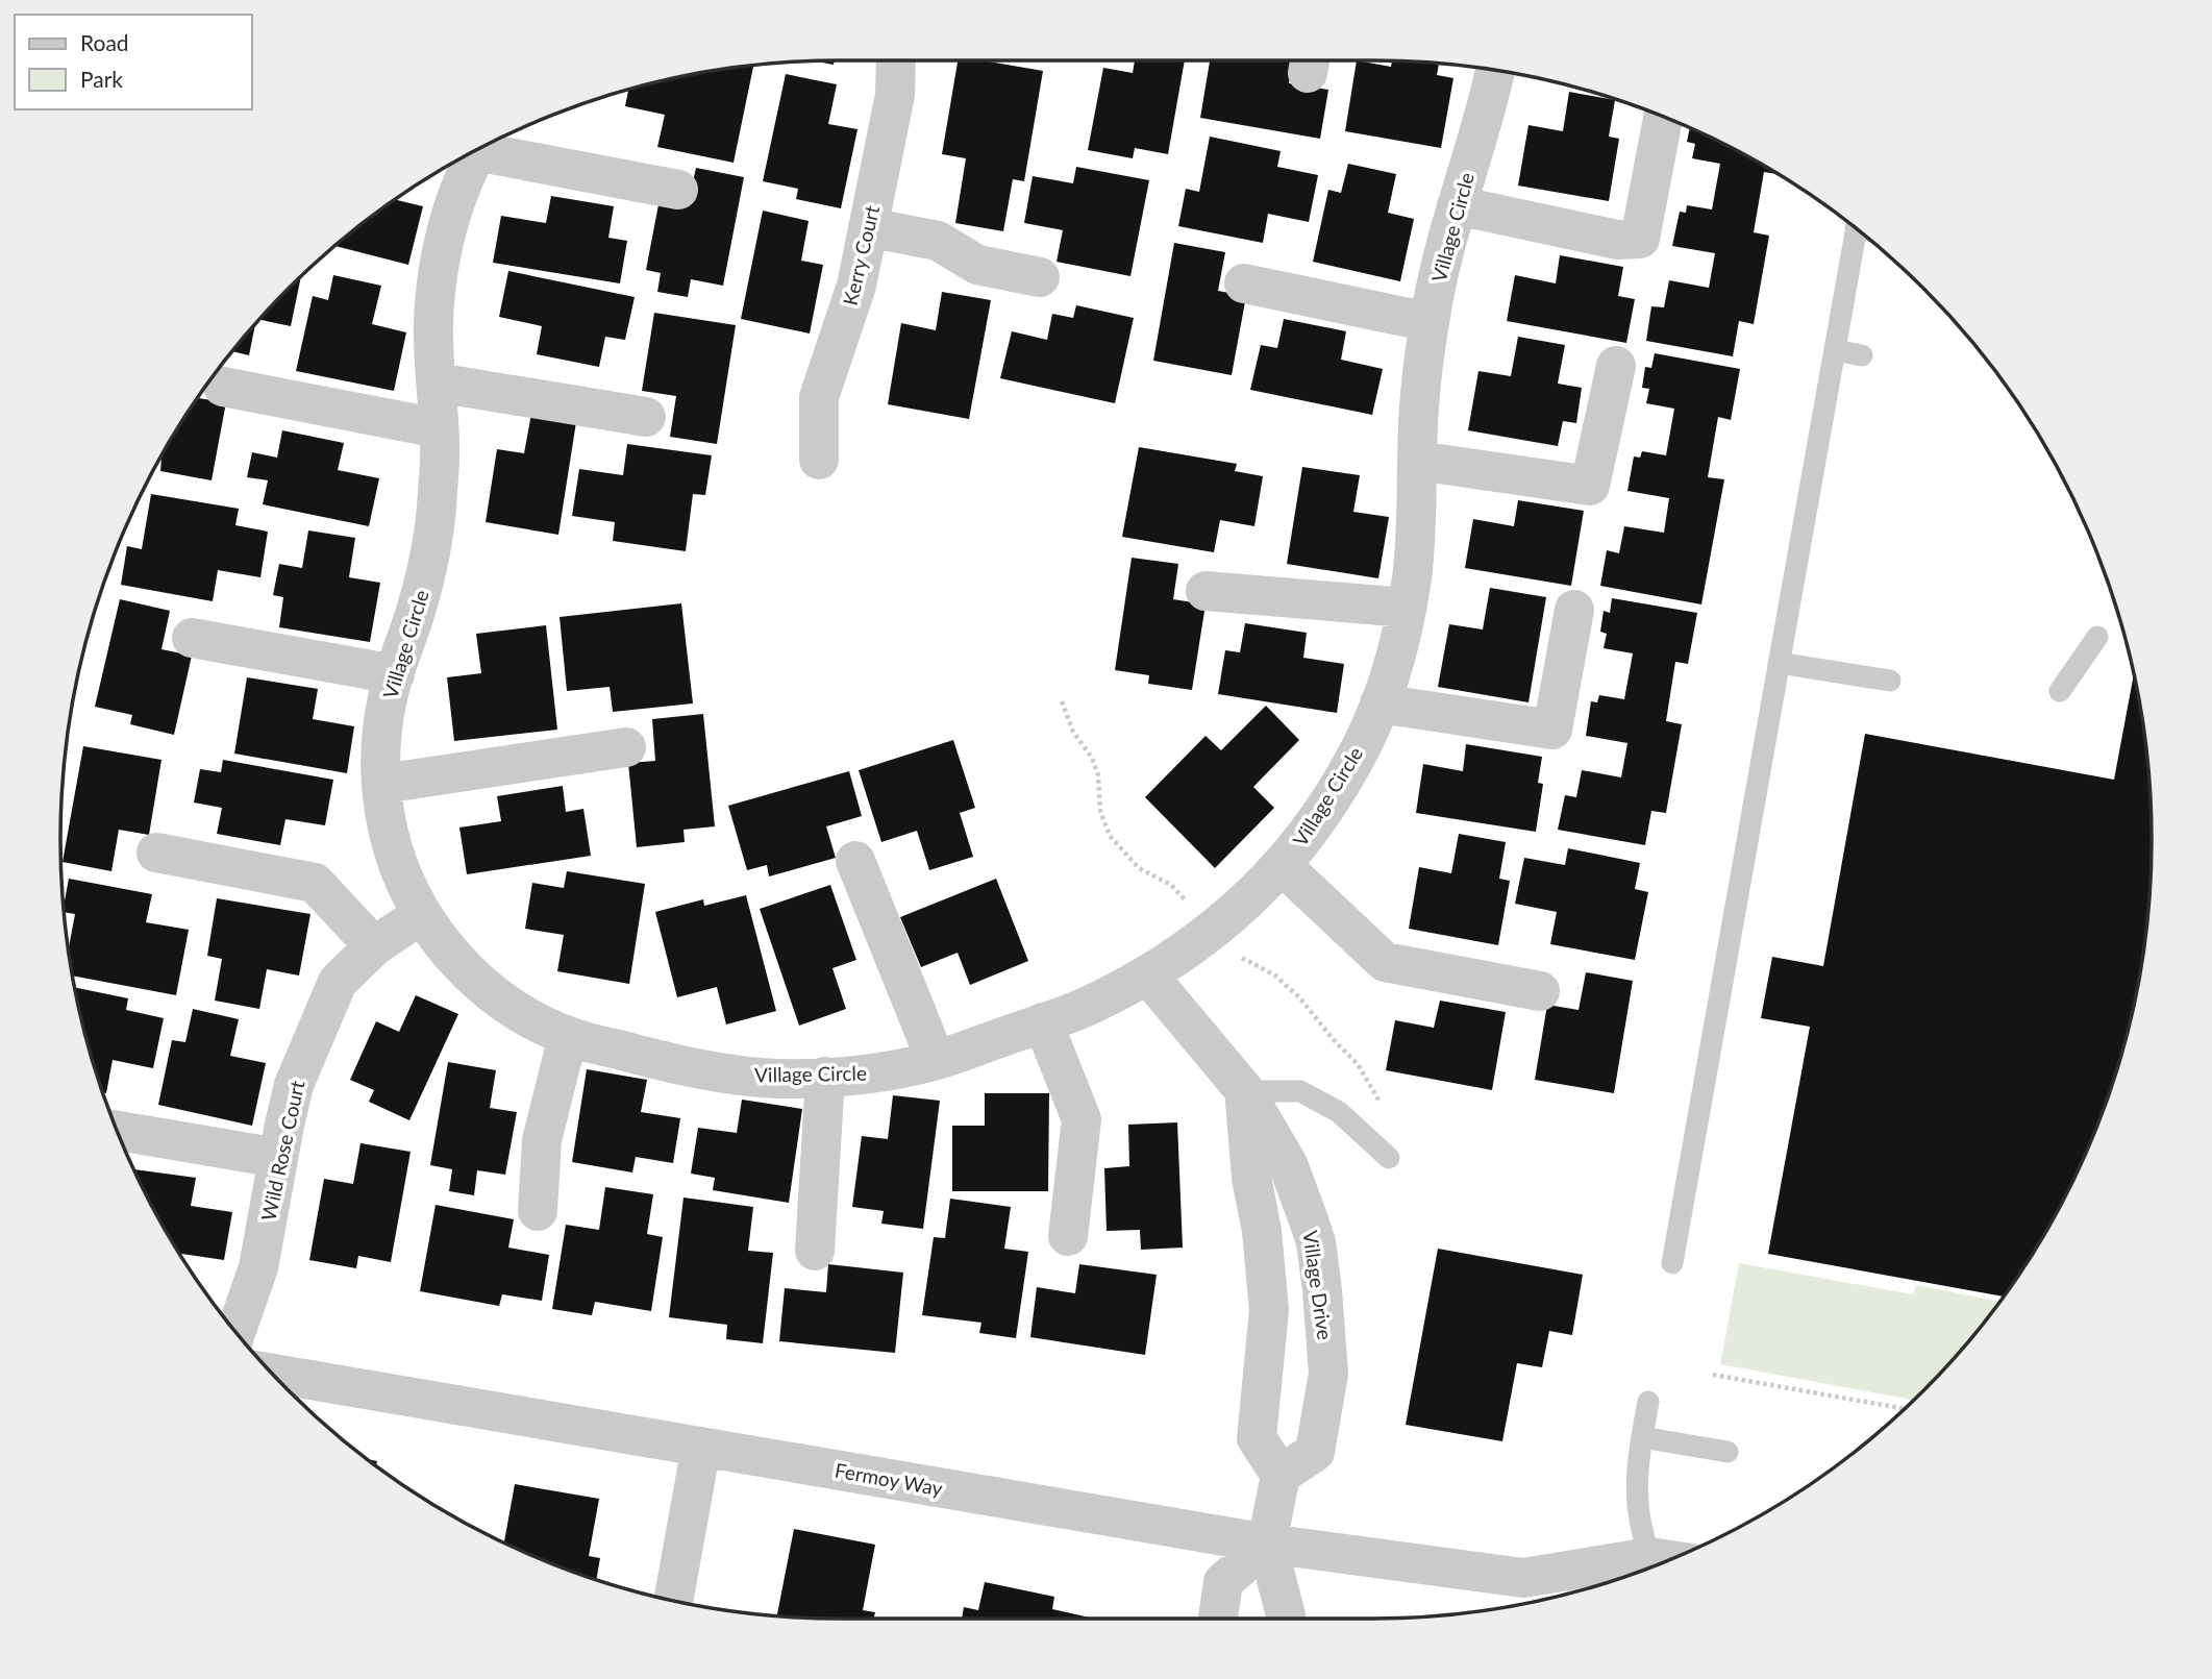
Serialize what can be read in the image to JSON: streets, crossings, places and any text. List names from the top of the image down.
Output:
{
  "streets": {
    "street": [
      "Village Circle",
      "Kerry Court",
      "Wild Rose Court",
      "Village Drive",
      "Fermoy Way"
    ]
  },
  "crossings": [
    ["Village Circle", "Wild Rose Court"],
    ["Village Circle", "Village Drive"]
  ],
  "legend": ["Road", "Park"]
}
